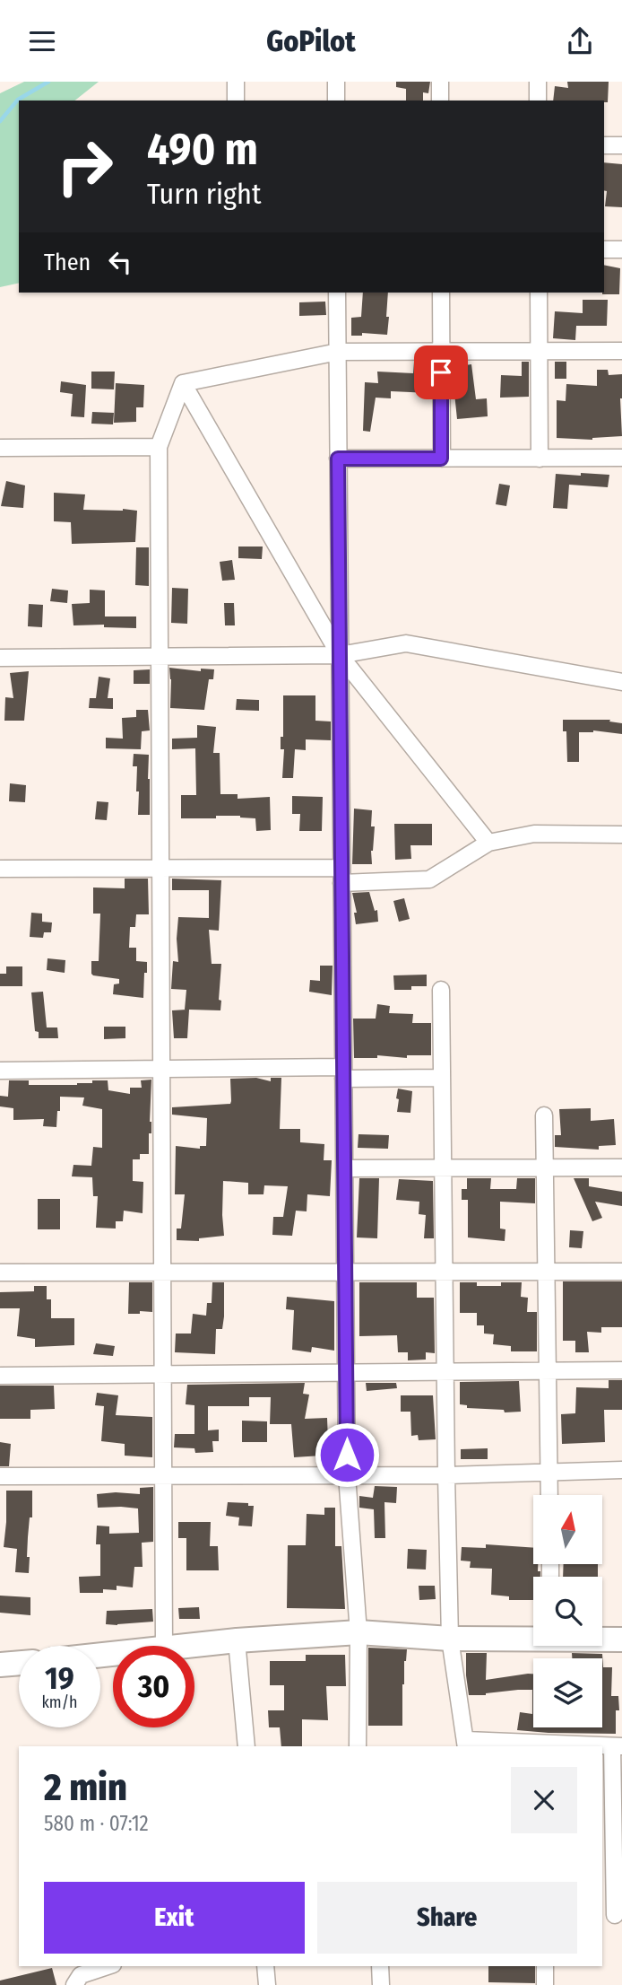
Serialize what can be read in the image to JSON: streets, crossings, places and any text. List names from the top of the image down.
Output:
{
  "north": "top",
  "page": {
    "header": "GoPilot",
    "turn": ["490 m", "Turn right"],
    "then": "Then",
    "speed": "19 km/h",
    "limit": "30",
    "heading": ["2 min", "580 m · 07:12"],
    "buttons": ["Exit", "Share"]
  }
}
